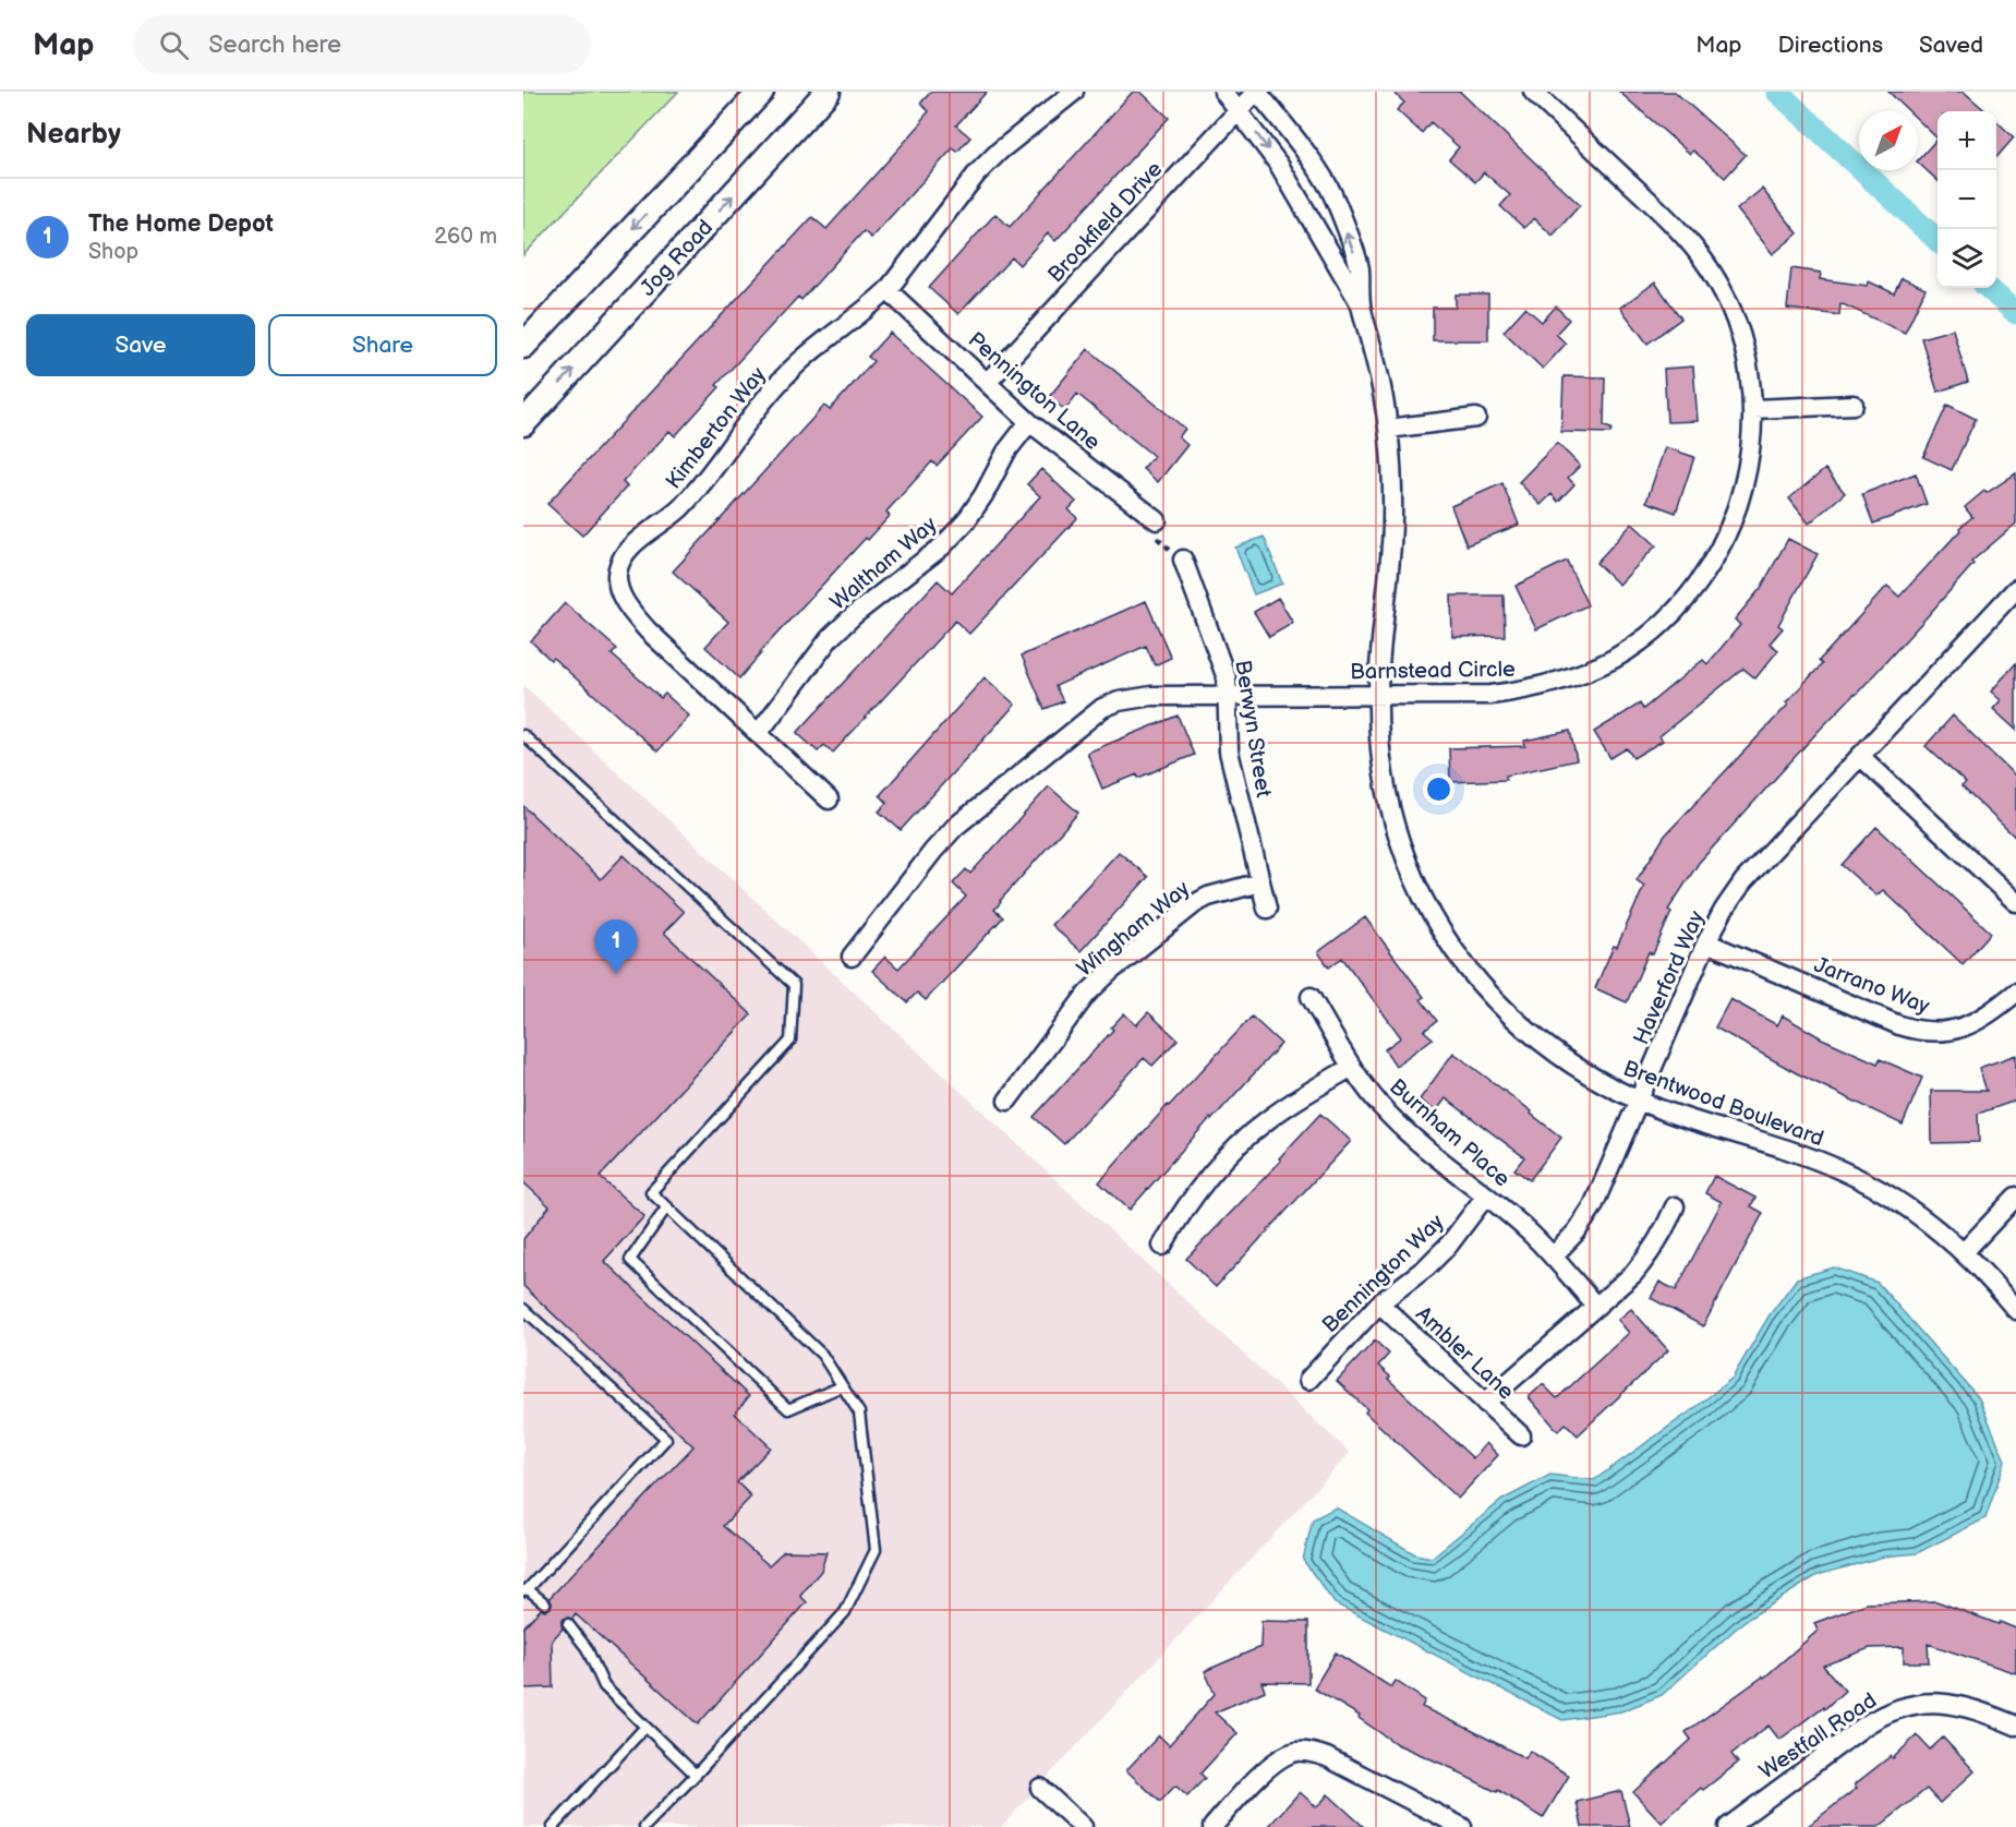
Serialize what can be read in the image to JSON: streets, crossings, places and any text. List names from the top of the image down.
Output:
{
  "streets": {
    "main road": ["Jog Road"],
    "street": [
      "Brookfield Drive",
      "Pennington Lane",
      "Kimberton Way",
      "Waltham Way",
      "Barnstead Circle",
      "Berwyn Street",
      "Wingham Way",
      "Haverford Way",
      "Jarrano Way",
      "Brentwood Boulevard",
      "Burnham Place",
      "Bennington Way",
      "Ambler Lane",
      "Westfall Road"
    ]
  },
  "crossings": [
    ["Brookfield Drive", "Pennington Lane"],
    ["Brookfield Drive", "Brentwood Boulevard"],
    ["Pennington Lane", "Kimberton Way"],
    ["Pennington Lane", "Waltham Way"],
    ["Kimberton Way", "Waltham Way"],
    ["Barnstead Circle", "Berwyn Street"],
    ["Barnstead Circle", "Brentwood Boulevard"],
    ["Berwyn Street", "Wingham Way"],
    ["Haverford Way", "Jarrano Way"],
    ["Haverford Way", "Brentwood Boulevard"],
    ["Haverford Way", "Burnham Place"],
    ["Burnham Place", "Bennington Way"],
    ["Bennington Way", "Ambler Lane"]
  ],
  "north": "top right",
  "page": {
    "header": "Map",
    "search": "Search here",
    "nav": ["Map", "Directions", "Saved"],
    "heading": "Nearby",
    "map_buttons": ["+", "−"],
    "list": [
      {
        "mark": "1",
        "name": "The Home Depot",
        "note": "Shop",
        "value": "260 m"
      }
    ],
    "buttons": ["Save", "Share"],
    "pins": "1"
  }
}
